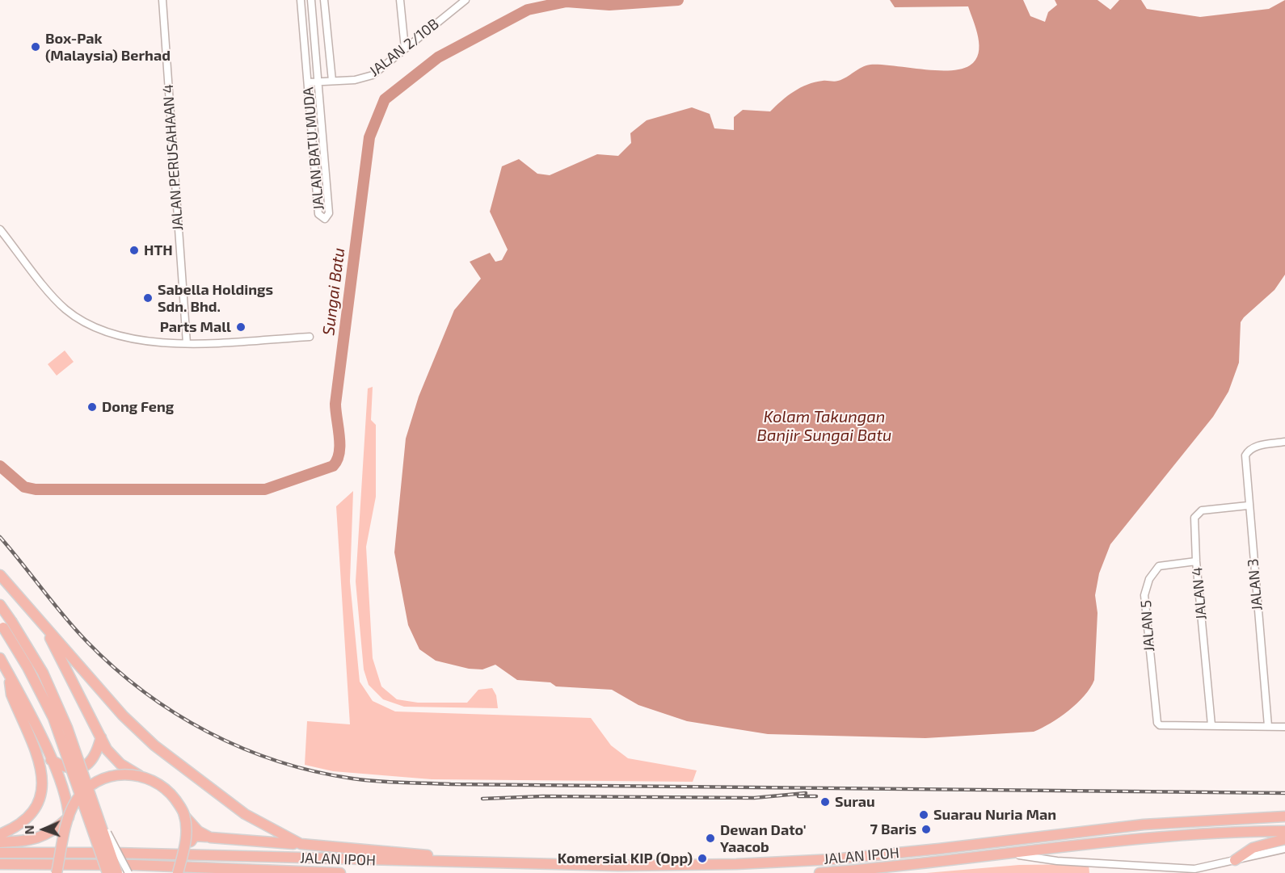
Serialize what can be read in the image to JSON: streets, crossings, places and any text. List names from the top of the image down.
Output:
{
  "streets": {
    "highway": ["JALAN IPOH"],
    "street": [
      "JALAN 2/10B",
      "JALAN BATU MUDA",
      "JALAN PERUSAHAAN 4",
      "JALAN 3",
      "JALAN 4",
      "JALAN 5"
    ]
  },
  "crossings": [
    ["JALAN 2/10B", "JALAN BATU MUDA"],
    ["JALAN 3", "JALAN 4"],
    ["JALAN 4", "JALAN 5"]
  ],
  "water": ["Sungai Batu", "Kolam Takungan Banjir Sungai Batu"],
  "places": [
    "Box-Pak (Malaysia) Berhad",
    "HTH",
    "Sabella Holdings Sdn. Bhd.",
    "Parts Mall",
    "Dong Feng",
    "Surau",
    "Suarau Nuria Man",
    "7 Baris",
    "Dewan Dato' Yaacob",
    "Komersial KIP (Opp)"
  ],
  "north": "left"
}
